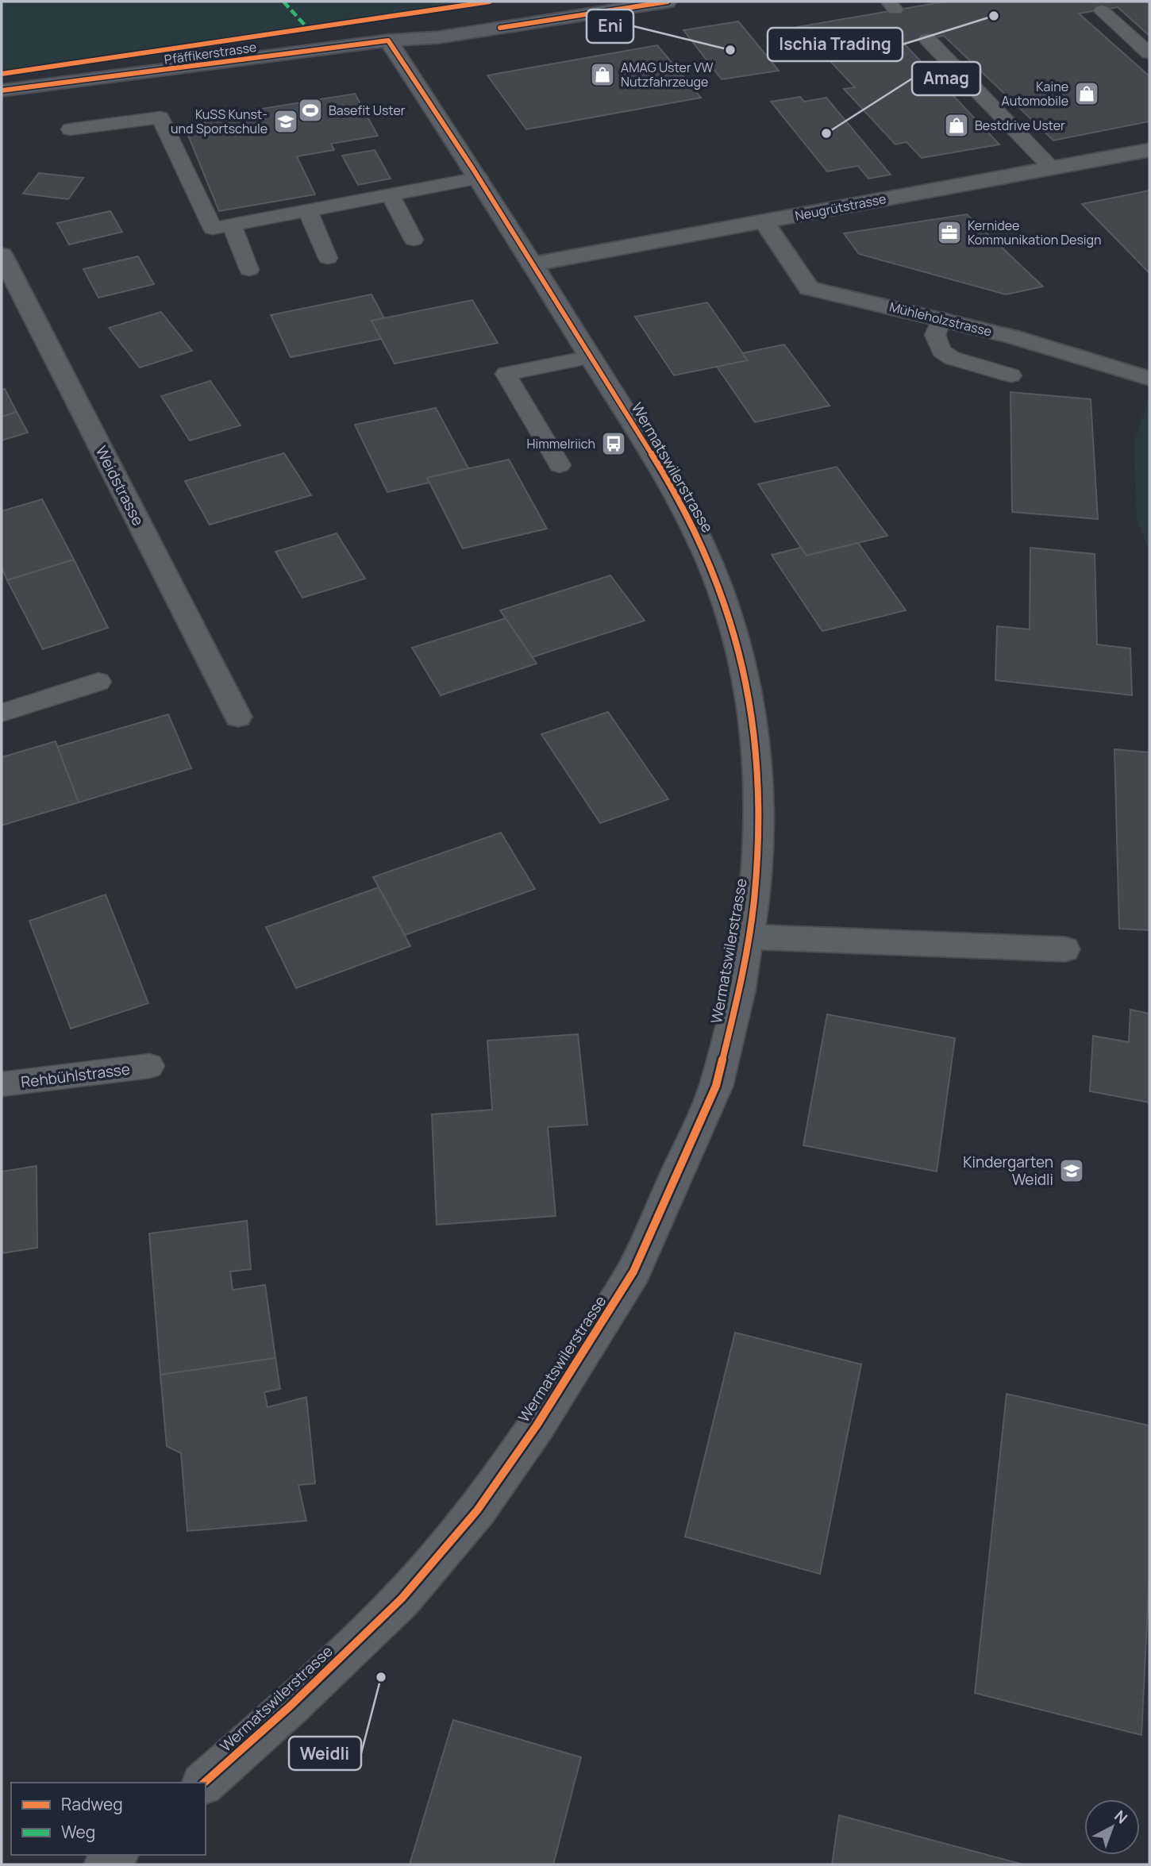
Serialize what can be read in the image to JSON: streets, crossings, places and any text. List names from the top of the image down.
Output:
{
  "streets": {
    "main road": ["Pfäffikerstrasse"],
    "street": [
      "Neugrütstrasse",
      "Mühleholzstrasse",
      "Wermatswilerstrasse",
      "Weidstrasse"
    ],
    "lane": ["Rehbühlstrasse"]
  },
  "crossings": [
    ["Pfäffikerstrasse", "Wermatswilerstrasse"],
    ["Neugrütstrasse", "Mühleholzstrasse"],
    ["Neugrütstrasse", "Wermatswilerstrasse"]
  ],
  "places": {
    "other": [
      "Ischia Trading",
      "Eni",
      "Amag",
      "Weidli"
    ],
    "shop": ["AMAG Uster VW Nutzfahrzeuge", "Kaine Automobile", "Bestdrive Uster"],
    "sports": ["Basefit Uster"],
    "school or university": ["KuSS Kunst- und Sportschule", "Kindergarten Weidli"],
    "office": ["Kernidee Kommunikation Design"],
    "bus stop": ["Himmelriich"]
  },
  "legend": ["Radweg", "Weg"],
  "north": "top right"
}
